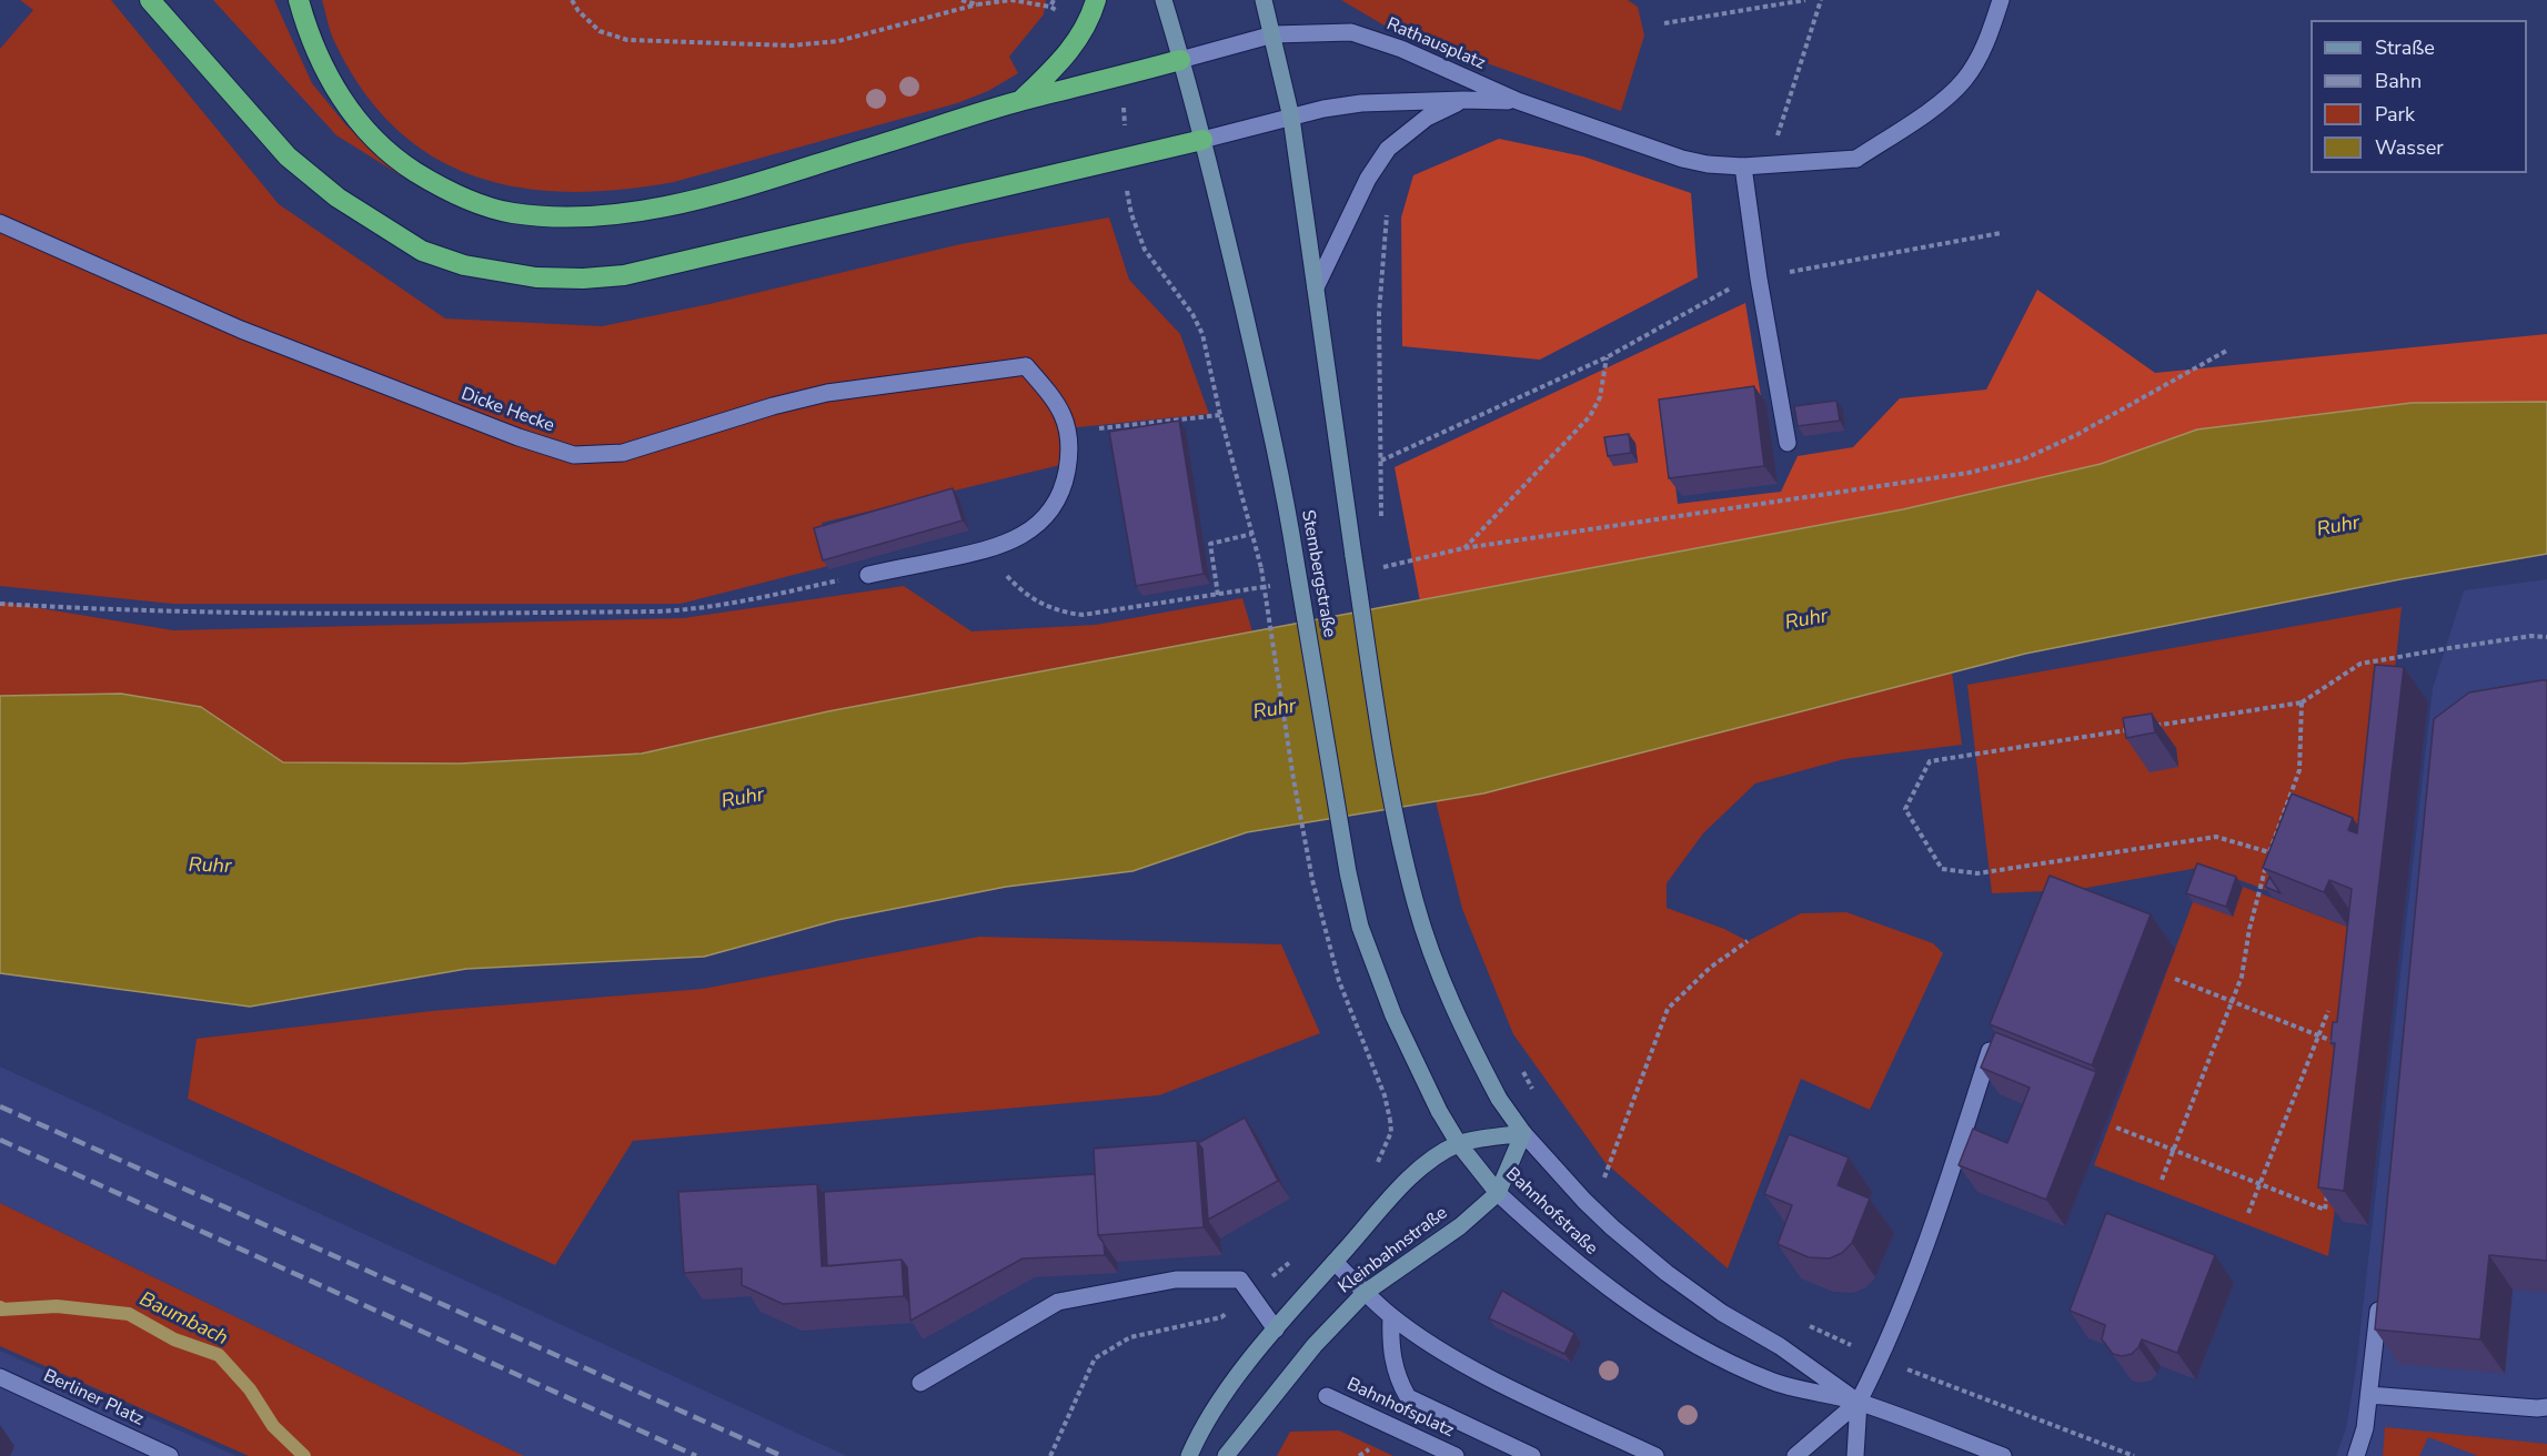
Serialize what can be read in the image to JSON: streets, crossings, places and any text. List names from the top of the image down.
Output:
{
  "streets": {
    "main road": ["Stembergstraße", "Bahnhofstraße", "Kleinbahnstraße"],
    "street": [
      "Rathausplatz",
      "Dicke Hecke",
      "Berliner Platz",
      "Bahnhofsplatz"
    ]
  },
  "crossings": [
    ["Rathausplatz", "Stembergstraße"],
    ["Stembergstraße", "Bahnhofstraße"],
    ["Stembergstraße", "Kleinbahnstraße"],
    ["Bahnhofstraße", "Kleinbahnstraße"]
  ],
  "water": ["Ruhr", "Baumbach"],
  "legend": [
    "Straße",
    "Bahn",
    "Park",
    "Wasser"
  ]
}
